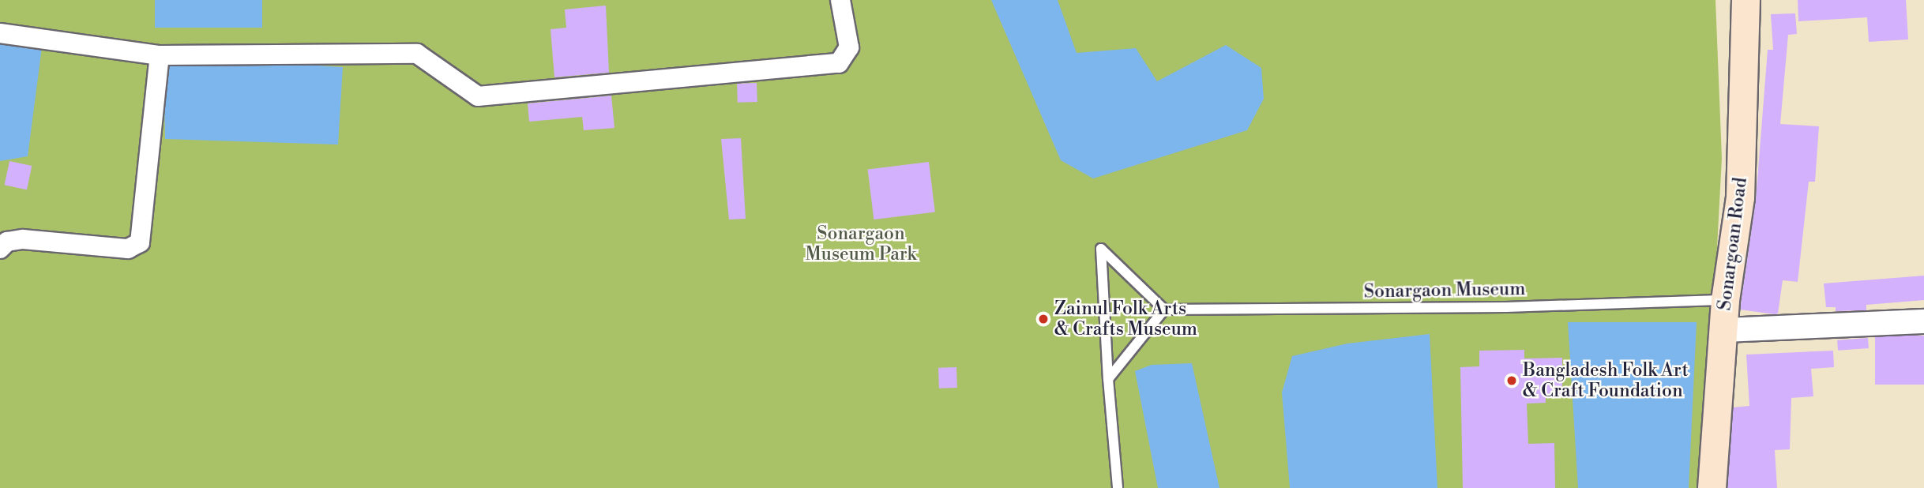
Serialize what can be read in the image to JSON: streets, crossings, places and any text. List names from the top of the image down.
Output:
{
  "streets": {
    "main road": ["Sonargoan Road"],
    "lane": ["Sonargaon Museum"]
  },
  "crossings": [
    ["Sonargoan Road", "Sonargaon Museum"]
  ],
  "parks": ["Sonargaon Museum Park"],
  "places": ["Zainul Folk Arts & Crafts Museum", "Bangladesh Folk Art & Craft Foundation"]
}
